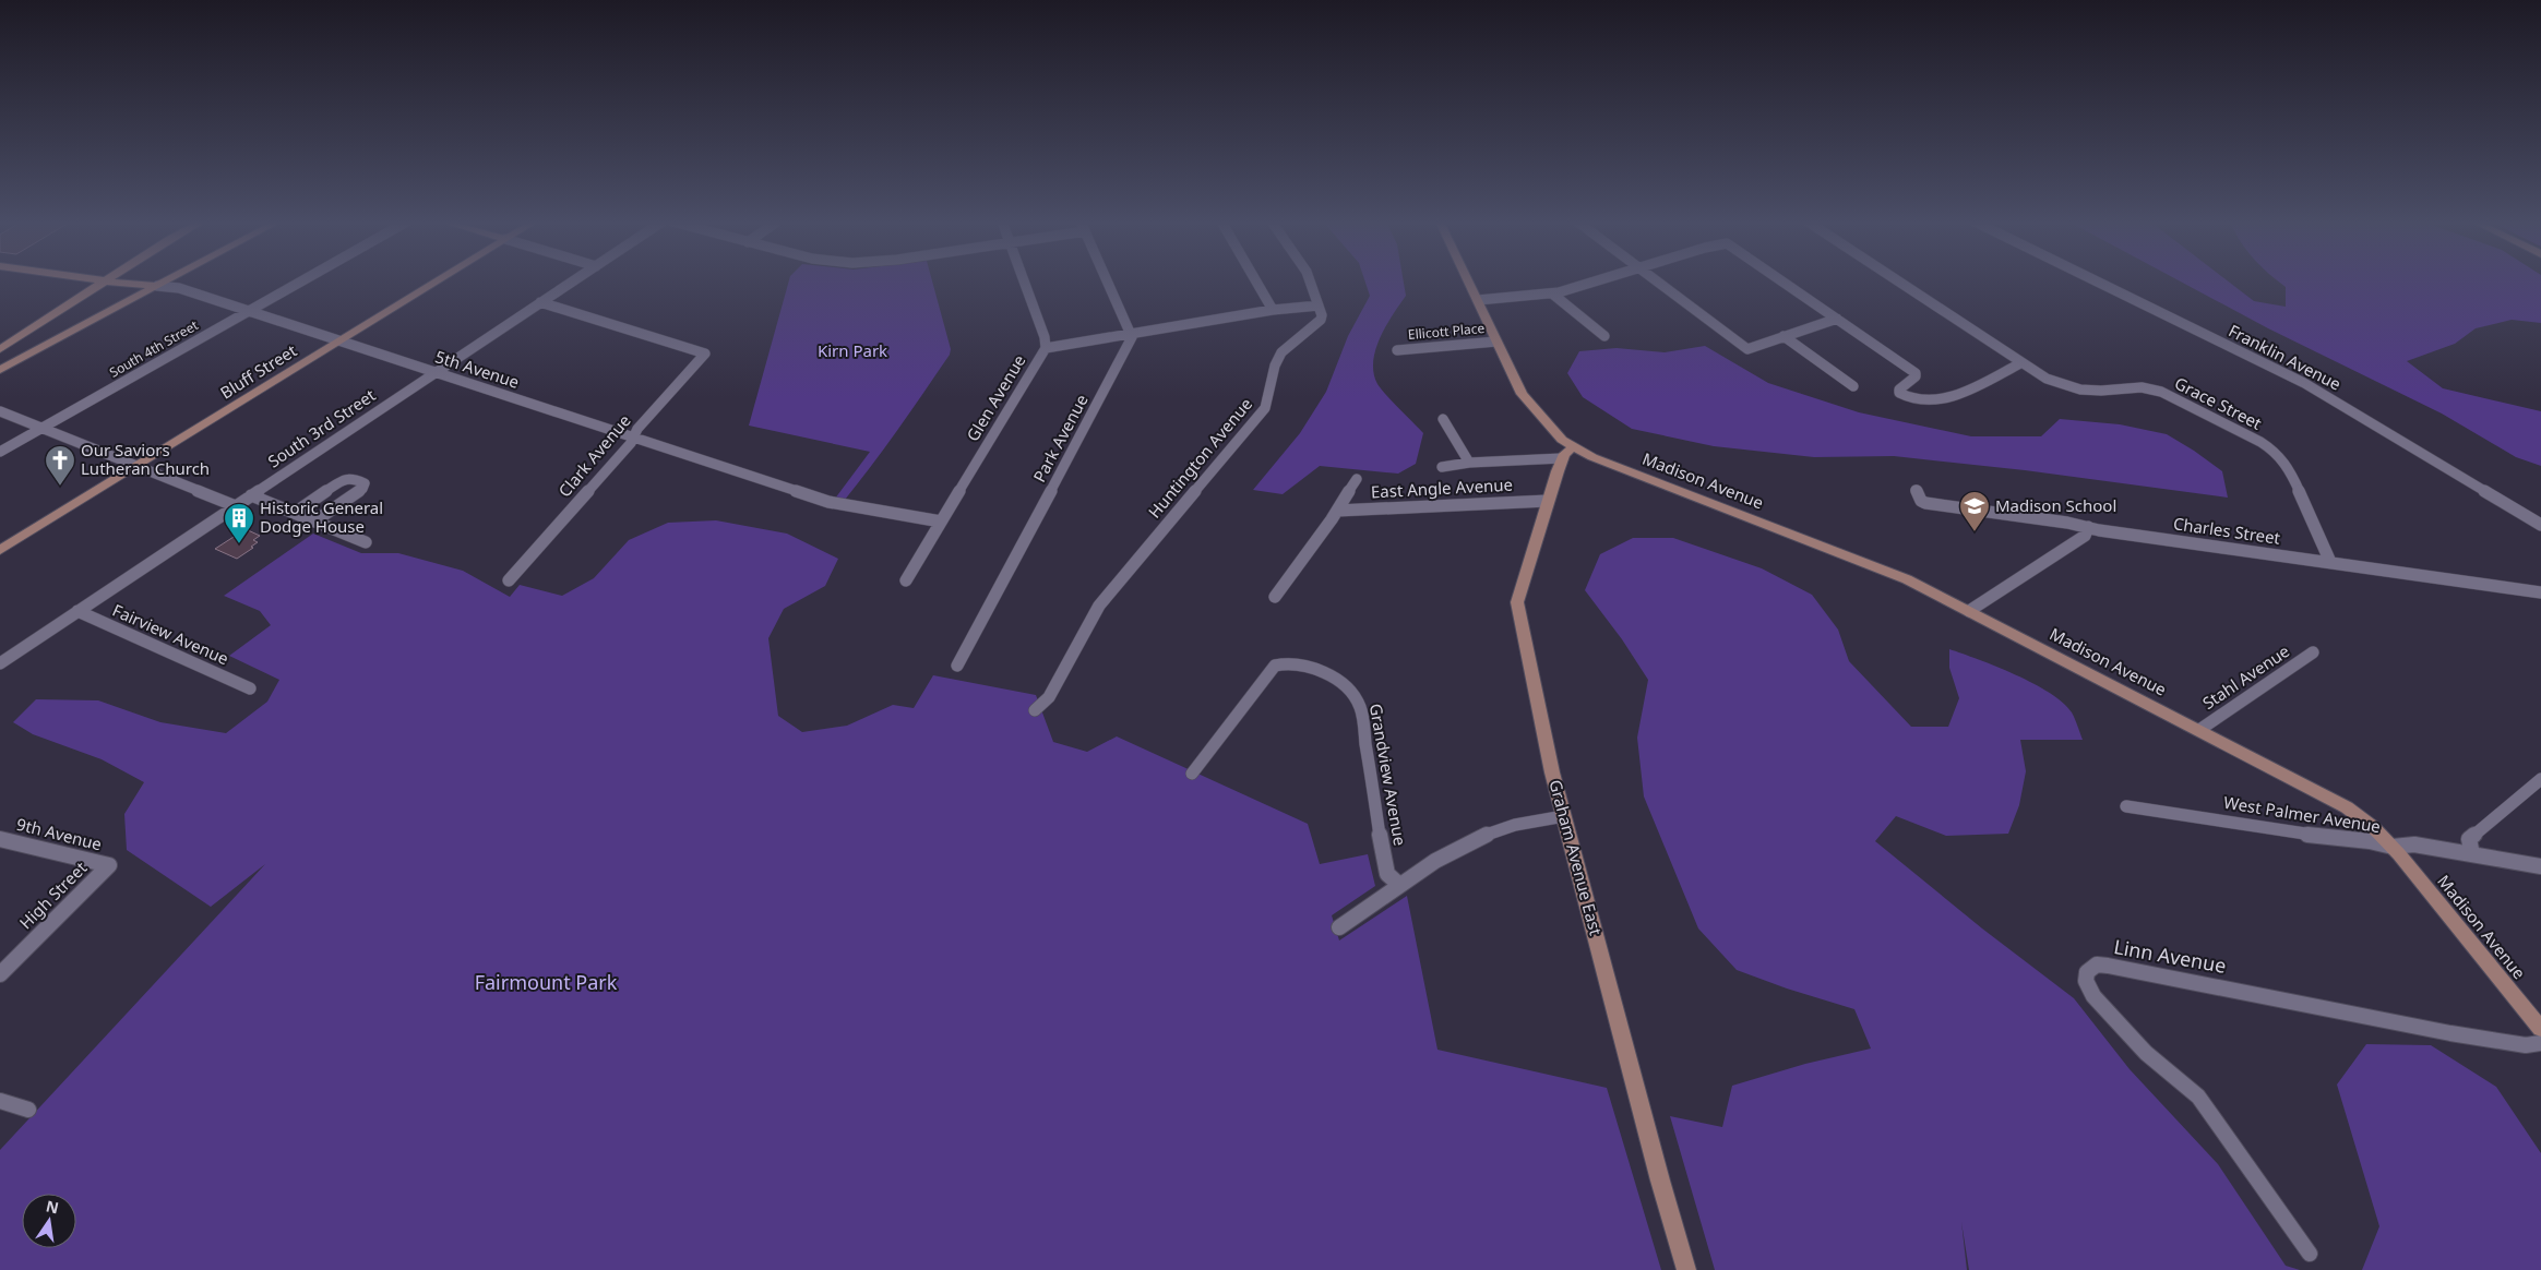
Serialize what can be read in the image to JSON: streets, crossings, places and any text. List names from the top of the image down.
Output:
{
  "streets": {
    "main road": [
      "5th Avenue",
      "Bluff Street",
      "Madison Avenue",
      "Graham Avenue East"
    ],
    "street": [
      "Ellicott Place",
      "South 4th Street",
      "Franklin Avenue",
      "Glen Avenue",
      "Grace Street",
      "South 3rd Street",
      "Park Avenue",
      "Clark Avenue",
      "Huntington Avenue",
      "East Angle Avenue",
      "Charles Street",
      "Fairview Avenue",
      "Stahl Avenue",
      "Grandview Avenue",
      "West Palmer Avenue",
      "9th Avenue",
      "High Street",
      "Linn Avenue"
    ]
  },
  "crossings": [
    ["Ellicott Place", "Madison Avenue"],
    ["South 4th Street", "5th Avenue"],
    ["5th Avenue", "Bluff Street"],
    ["5th Avenue", "Glen Avenue"],
    ["5th Avenue", "South 3rd Street"],
    ["5th Avenue", "Clark Avenue"],
    ["Grace Street", "Charles Street"],
    ["South 3rd Street", "Clark Avenue"],
    ["South 3rd Street", "Fairview Avenue"],
    ["Madison Avenue", "Stahl Avenue"],
    ["Madison Avenue", "West Palmer Avenue"],
    ["Madison Avenue", "Graham Avenue East"],
    ["East Angle Avenue", "Graham Avenue East"],
    ["9th Avenue", "High Street"]
  ],
  "parks": ["Kirn Park", "Fairmount Park"],
  "places": {
    "church": ["Our Saviors Lutheran Church"],
    "school or university": ["Madison School"],
    "building": ["Historic General Dodge House"]
  },
  "north": "top"
}
